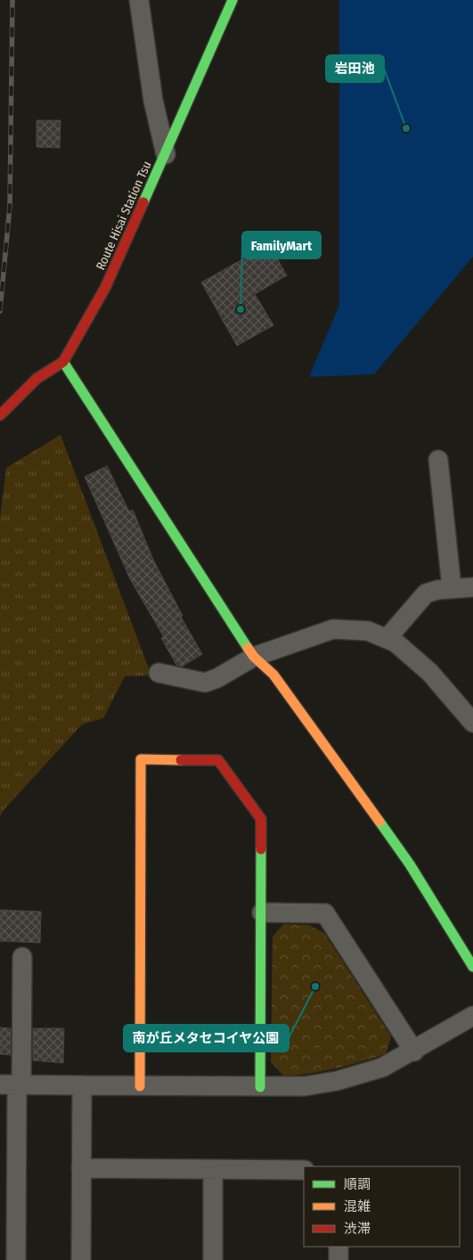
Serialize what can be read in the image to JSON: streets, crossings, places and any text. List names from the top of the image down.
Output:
{
  "streets": {
    "street": ["Route Hisai Station Tsu"]
  },
  "places": ["岩田池", "FamilyMart", "南が丘メタセコイヤ公園"],
  "legend": ["順調", "混雑", "渋滞"]
}
